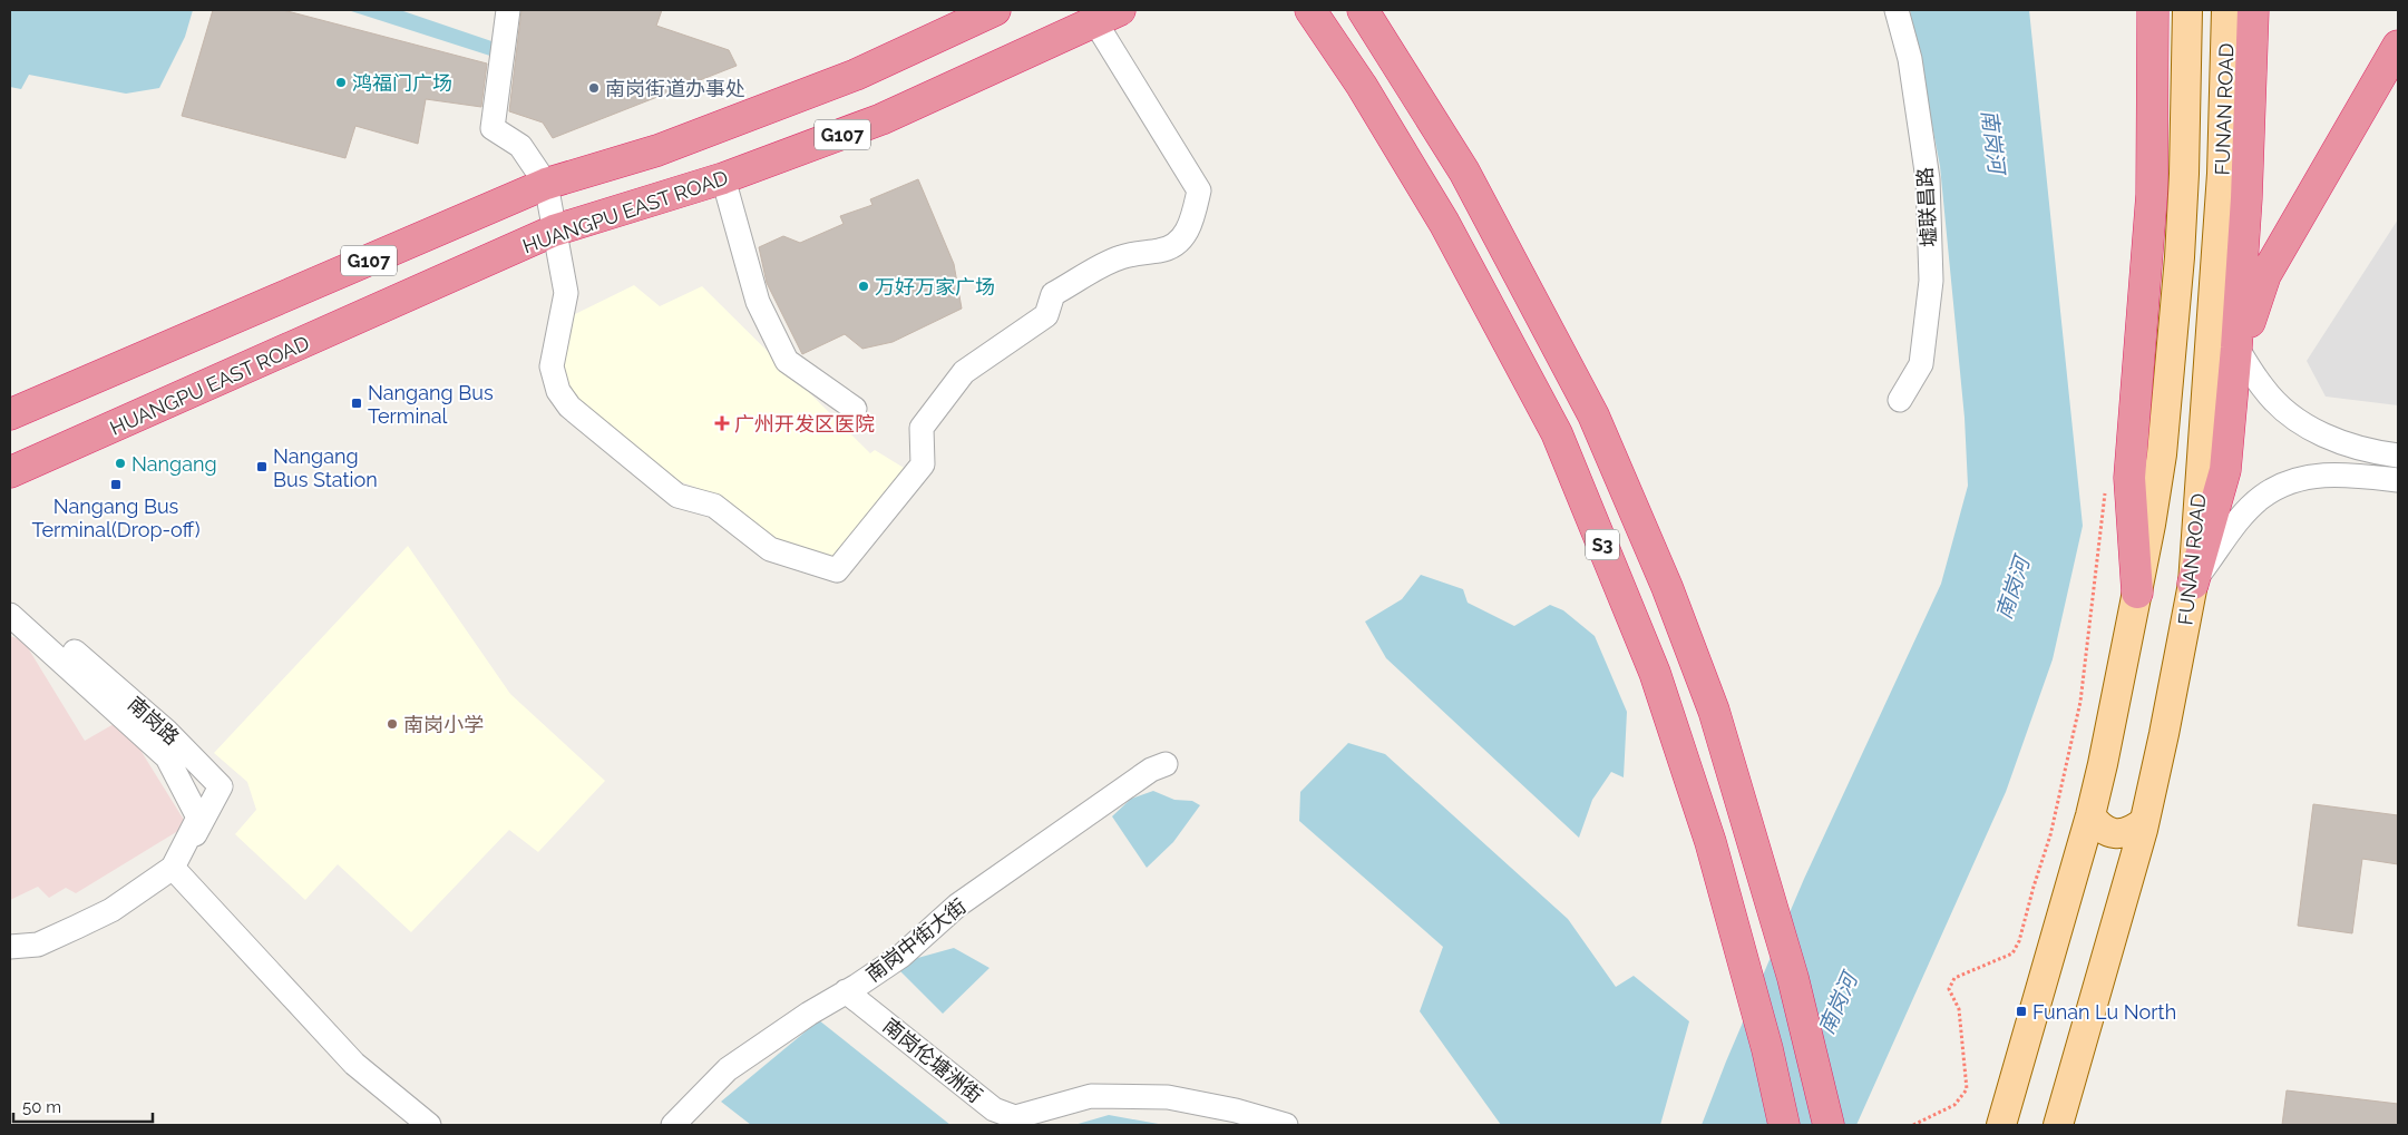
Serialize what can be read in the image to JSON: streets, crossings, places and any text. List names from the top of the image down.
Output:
{
  "streets": {
    "highway": ["G107", "HUANGPU EAST ROAD", "S3"],
    "main road": ["FUNAN ROAD"],
    "street": [
      "墟联昌路",
      "南岗路",
      "南岗中街大街",
      "南岗伦塘洲街"
    ]
  },
  "crossings": [
    ["南岗中街大街", "南岗伦塘洲街"]
  ],
  "water": ["南岗河"],
  "places": {
    "other": [
      "鸿福门广场",
      "南岗街道办事处",
      "万好万家广场",
      "Nangang",
      "南岗小学"
    ],
    "transit": [
      "Nangang Bus Terminal",
      "Nangang Bus Station",
      "Nangang Bus Terminal(Drop-off)",
      "Funan Lu North"
    ],
    "health": ["广州开发区医院"]
  },
  "scale_bar": "50 m"
}
